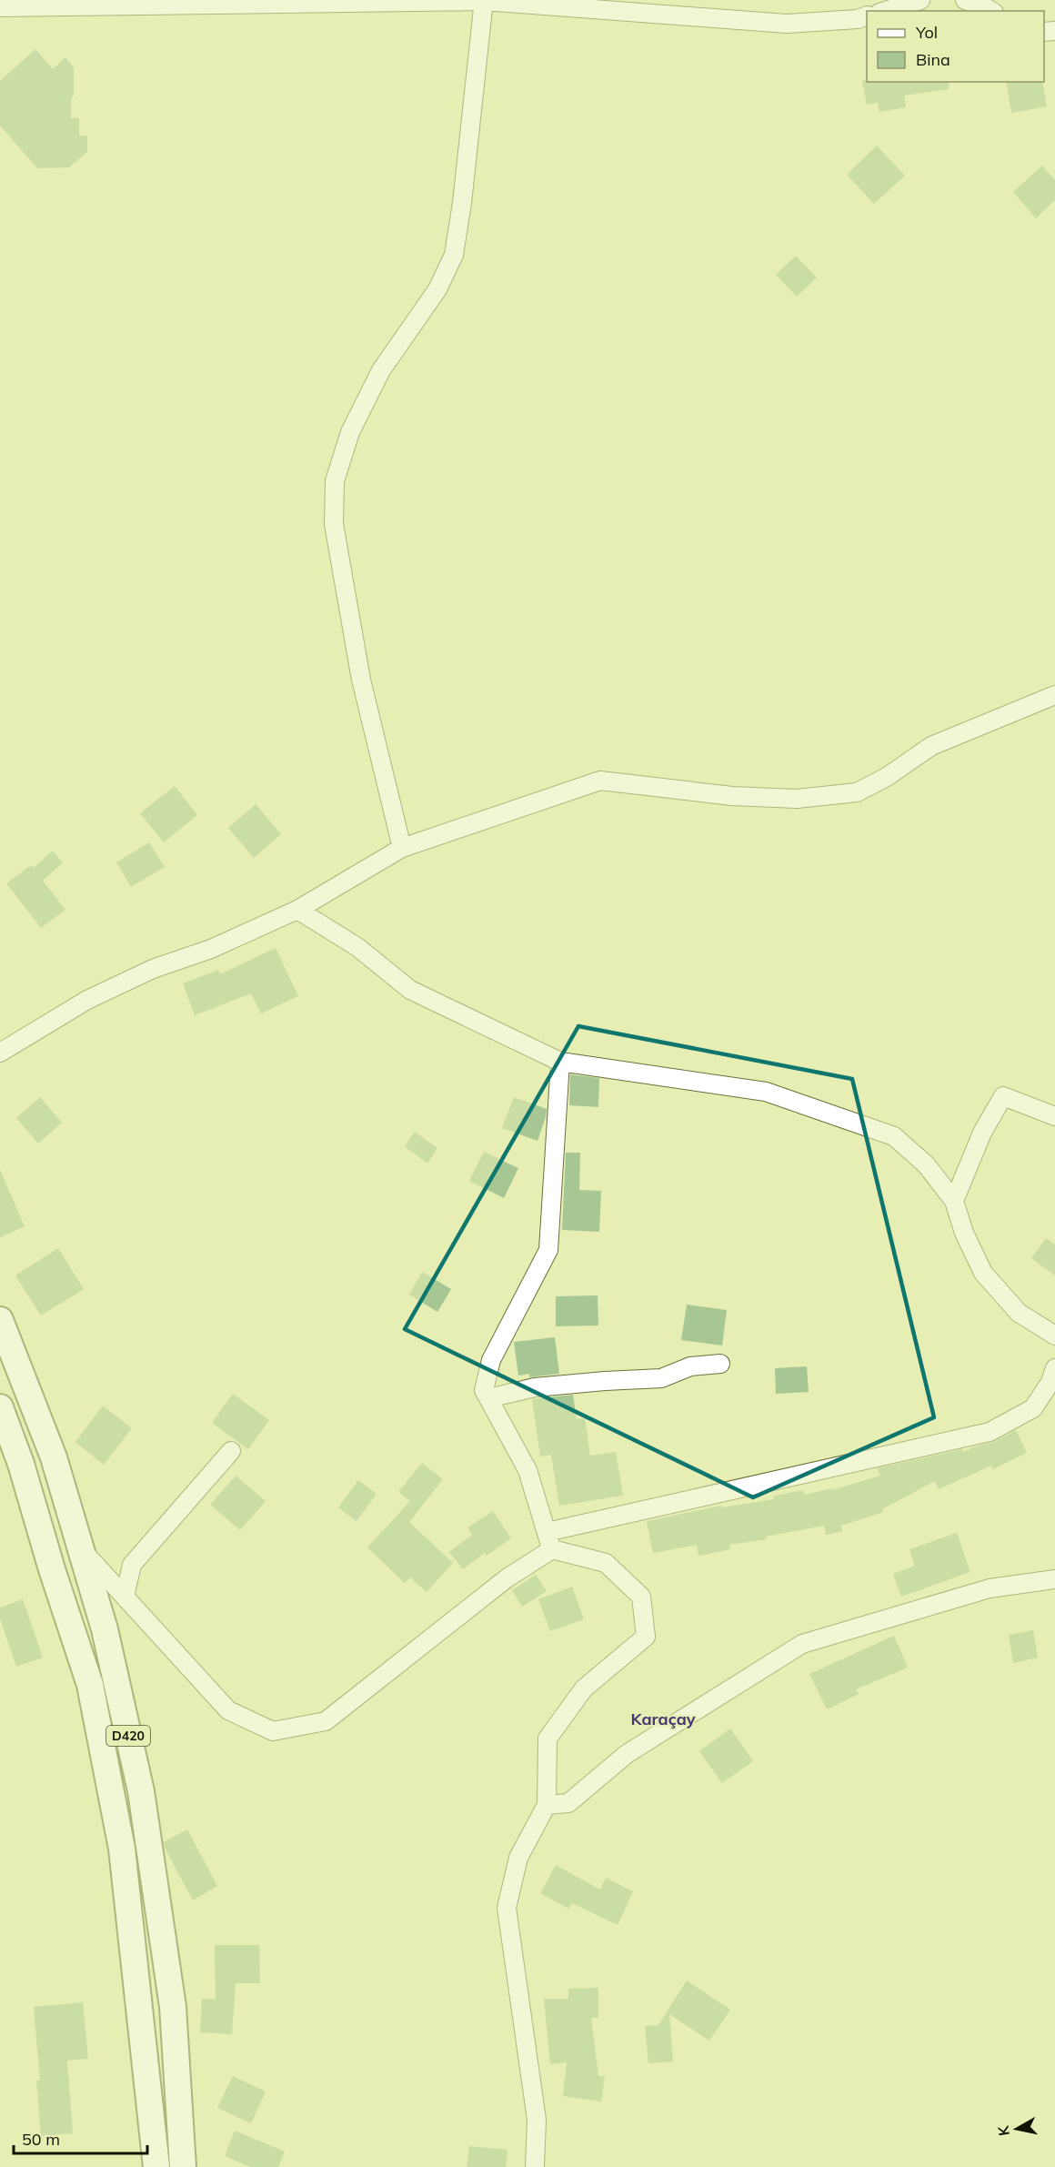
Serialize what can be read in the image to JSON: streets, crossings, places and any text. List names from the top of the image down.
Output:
{
  "streets": {
    "highway": ["D420"]
  },
  "districts": ["Karaçay"],
  "legend": ["Yol", "Bina"],
  "scale_bar": "50 m",
  "north": "left"
}
